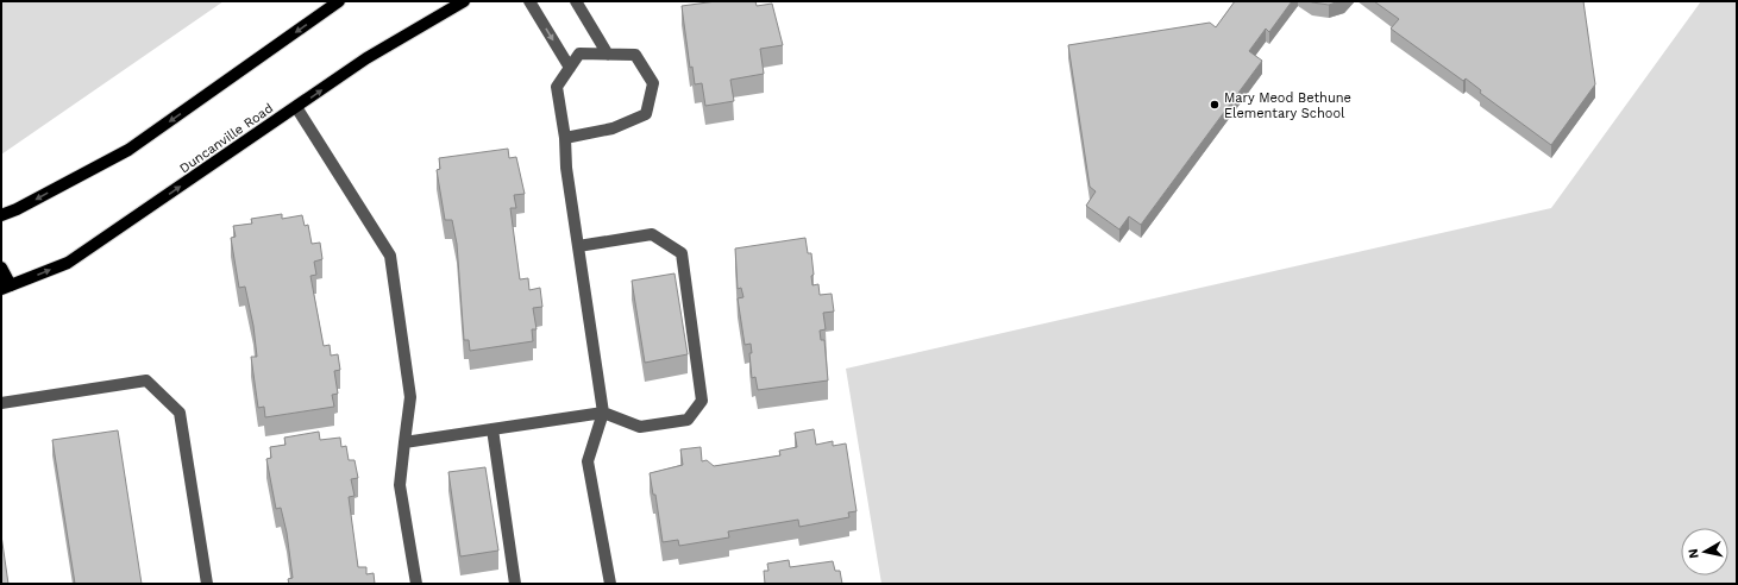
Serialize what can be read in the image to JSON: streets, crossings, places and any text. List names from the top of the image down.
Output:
{
  "streets": {
    "main road": ["Duncanville Road"]
  },
  "places": ["Mary Meod Bethune Elementary School"],
  "north": "left"
}
